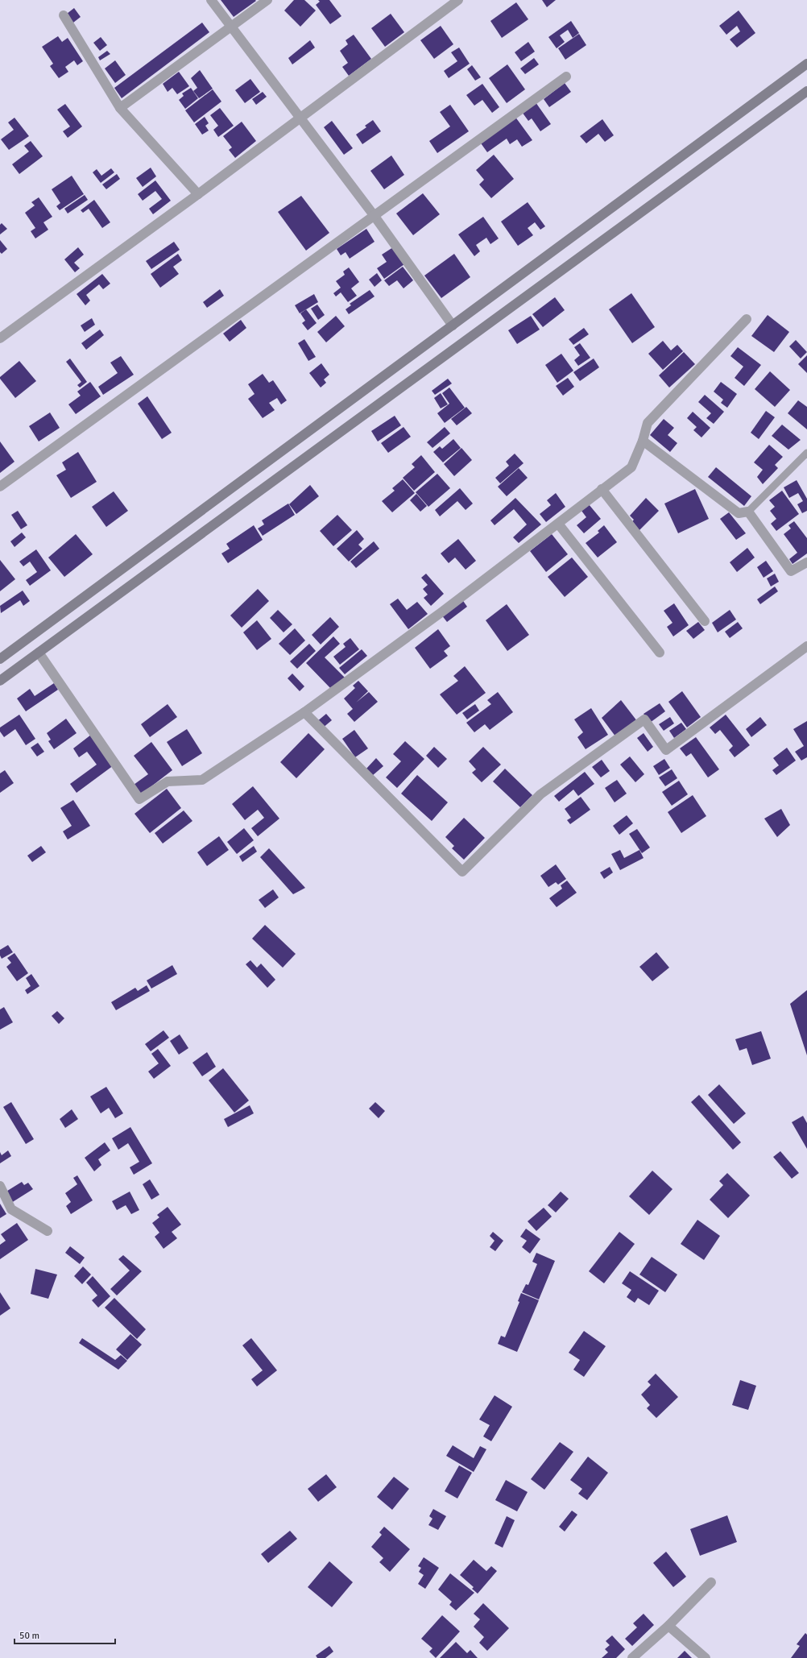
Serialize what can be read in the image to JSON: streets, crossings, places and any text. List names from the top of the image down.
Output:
{
  "scale_bar": "50 m"
}
